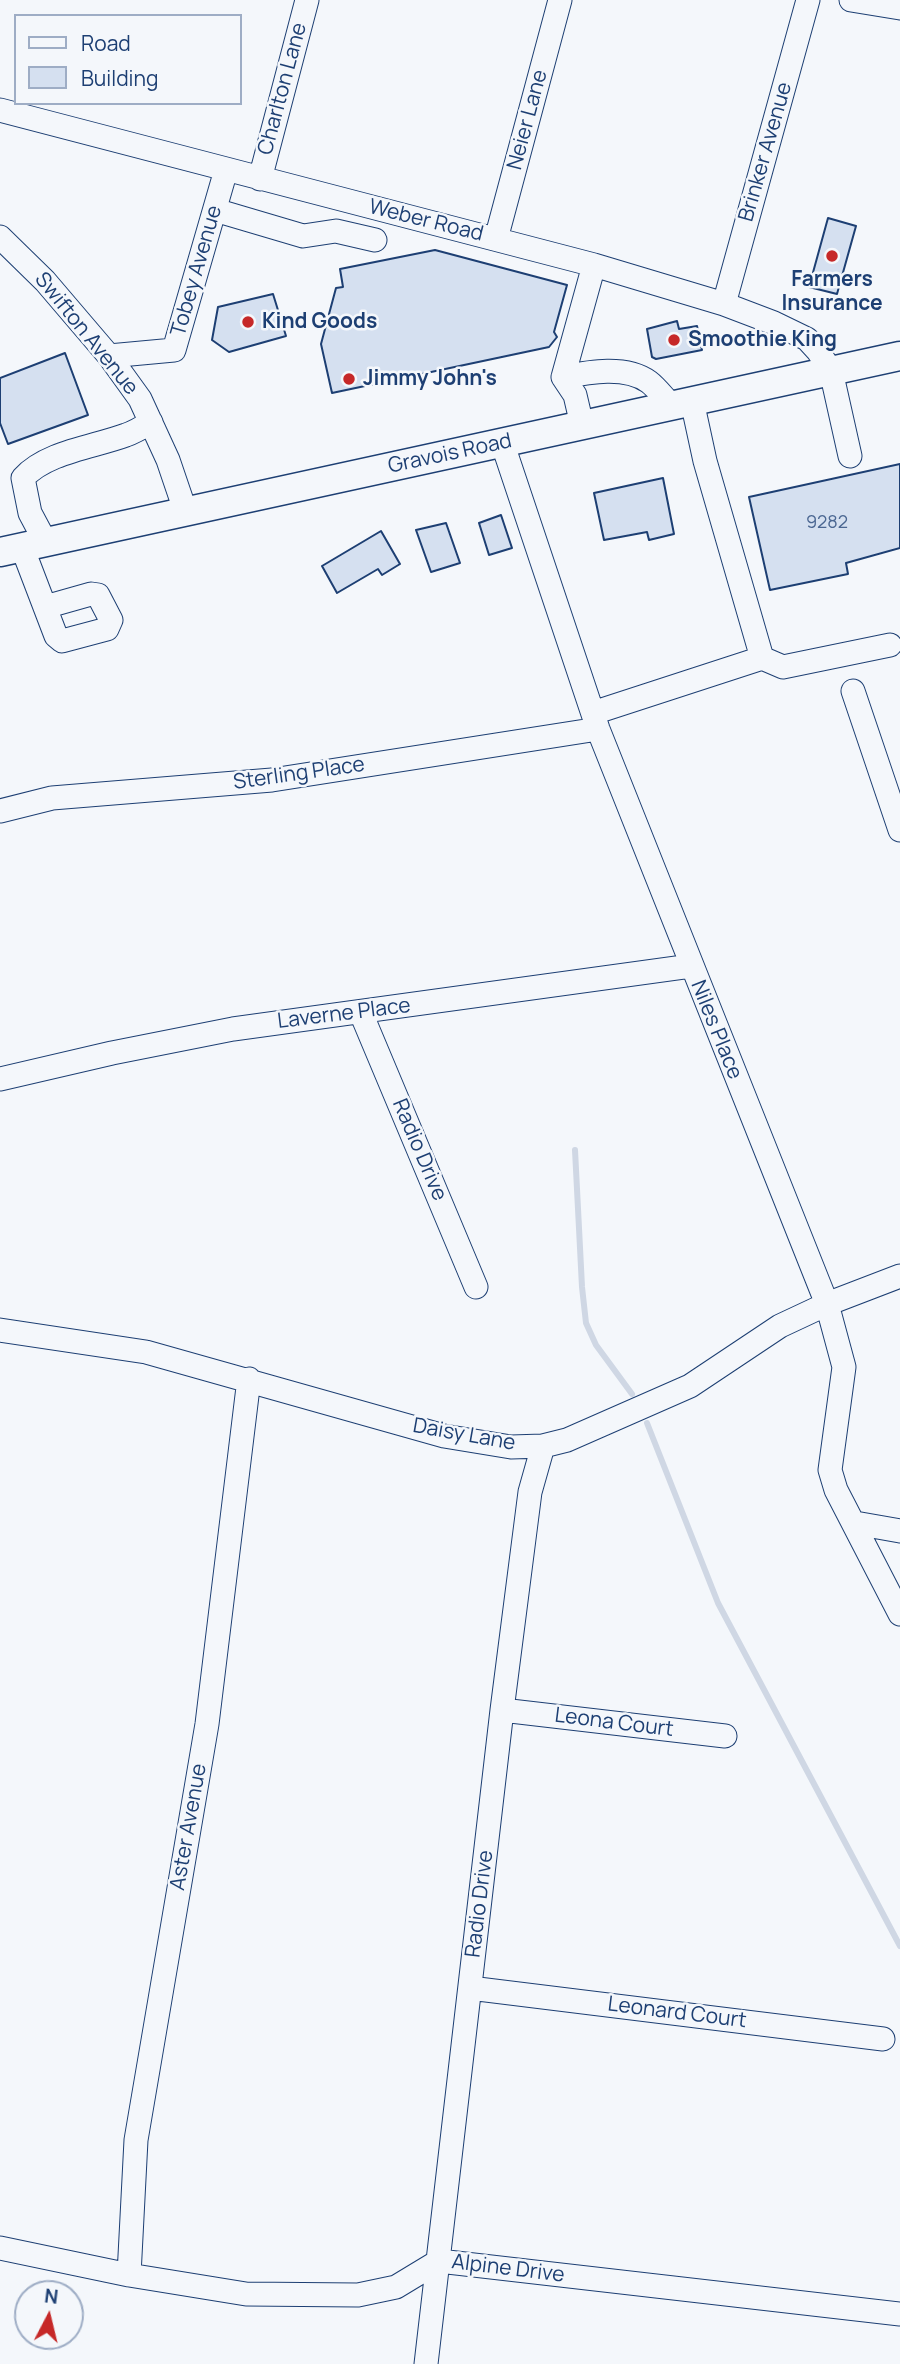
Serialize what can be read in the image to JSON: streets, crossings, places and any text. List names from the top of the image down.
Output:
{
  "streets": {
    "main road": ["Gravois Road"],
    "street": [
      "Charlton Lane",
      "Neier Lane",
      "Brinker Avenue",
      "Weber Road",
      "Tobey Avenue",
      "Swifton Avenue",
      "Sterling Place",
      "Laverne Place",
      "Niles Place",
      "Radio Drive",
      "Daisy Lane",
      "Leona Court",
      "Aster Avenue",
      "Leonard Court",
      "Alpine Drive"
    ]
  },
  "crossings": [
    ["Charlton Lane", "Weber Road"],
    ["Neier Lane", "Weber Road"],
    ["Brinker Avenue", "Weber Road"],
    ["Weber Road", "Tobey Avenue"],
    ["Weber Road", "Gravois Road"],
    ["Tobey Avenue", "Swifton Avenue"],
    ["Gravois Road", "Niles Place"],
    ["Sterling Place", "Niles Place"],
    ["Laverne Place", "Niles Place"],
    ["Laverne Place", "Radio Drive"],
    ["Niles Place", "Daisy Lane"],
    ["Radio Drive", "Daisy Lane"],
    ["Radio Drive", "Leona Court"],
    ["Radio Drive", "Leonard Court"],
    ["Radio Drive", "Alpine Drive"],
    ["Daisy Lane", "Aster Avenue"],
    ["Aster Avenue", "Alpine Drive"]
  ],
  "places": [
    "Farmers Insurance",
    "Kind Goods",
    "Smoothie King",
    "Jimmy John's"
  ],
  "house_numbers": ["9282"],
  "legend": ["Road", "Building"],
  "north": "top"
}
